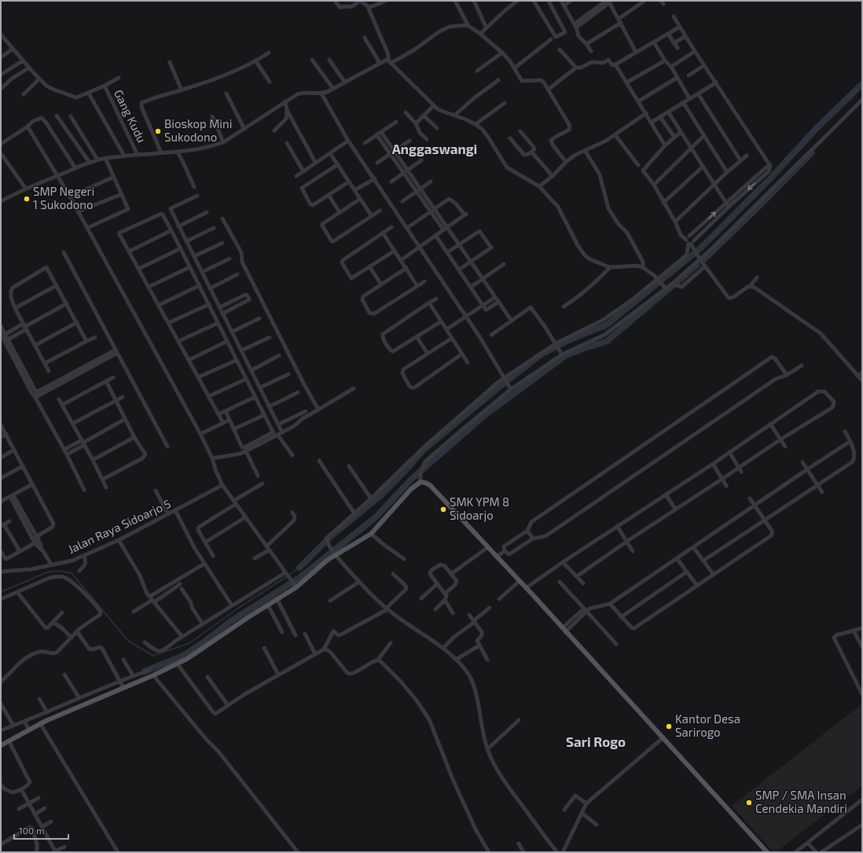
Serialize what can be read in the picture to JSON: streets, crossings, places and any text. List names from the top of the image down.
{
  "streets": {
    "street": ["Gang Kudu", "Jalan Raya Sidoarjo 5"]
  },
  "districts": ["Anggaswangi", "Sari Rogo"],
  "places": [
    "Bioskop Mini Sukodono",
    "SMP Negeri 1 Sukodono",
    "SMK YPM 8 Sidoarjo",
    "Kantor Desa Sarirogo",
    "SMP / SMA Insan Cendekia Mandiri"
  ],
  "scale_bar": "100 m"
}
